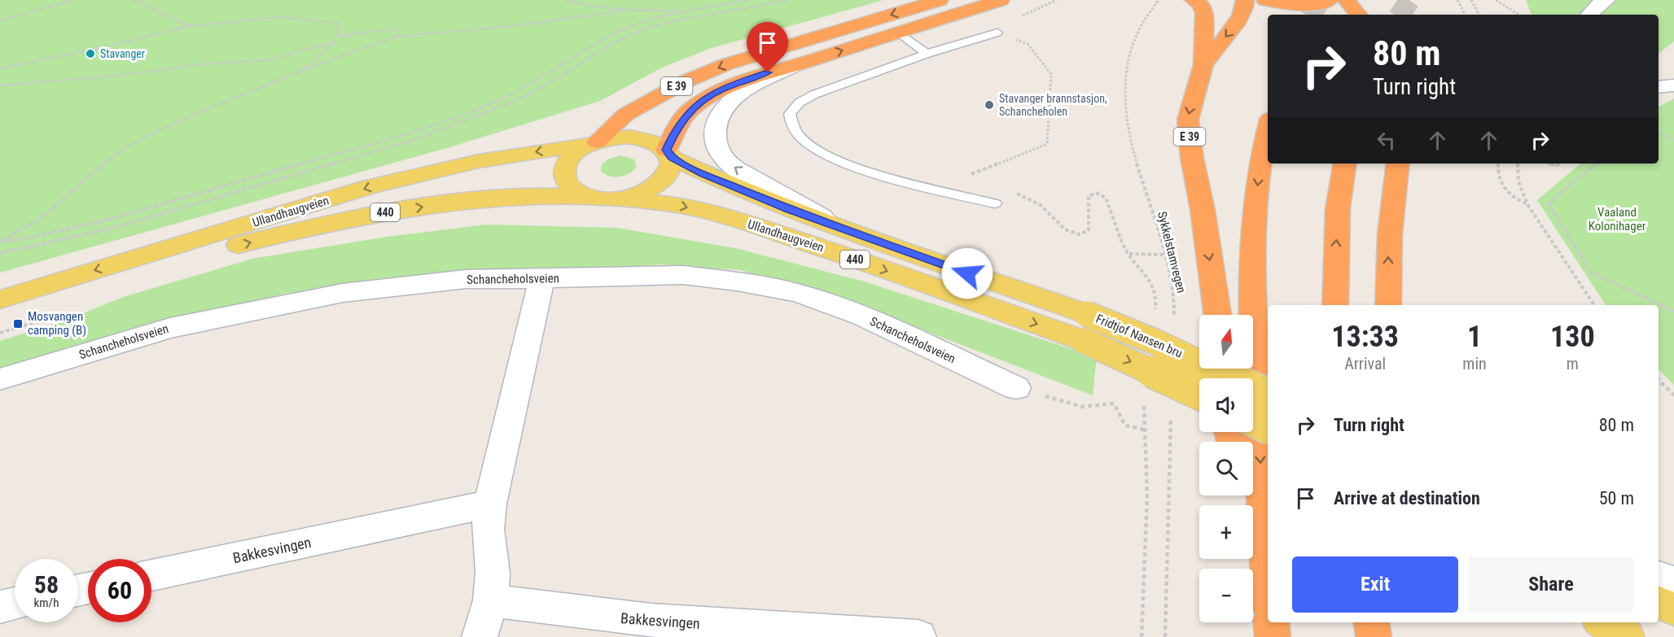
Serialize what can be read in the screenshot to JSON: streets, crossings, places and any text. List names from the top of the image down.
{
  "streets": {
    "highway": ["E 39"],
    "main road": ["Ullandhaugveien", "440", "Fridtjof Nansen bru"],
    "street": ["Schancheholsveien", "Bakkesvingen"],
    "path": ["Sykkelstamvegen"]
  },
  "crossings": [
    ["E 39", "Ullandhaugveien"],
    ["E 39", "440"],
    ["Ullandhaugveien", "440"],
    ["Ullandhaugveien", "Fridtjof Nansen bru"],
    ["440", "Fridtjof Nansen bru"]
  ],
  "parks": ["Vaaland Kolonihager"],
  "places": {
    "other": ["Stavanger", "Stavanger brannstasjon, Schancheholen"],
    "transit": ["Mosvangen camping (B)"]
  },
  "north": "top",
  "page": {
    "turn": ["80 m", "Turn right"],
    "eta": [
      "13:33",
      "Arrival",
      "1",
      "min",
      "130",
      "m"
    ],
    "map_buttons": ["+", "−"],
    "list": [
      {
        "name": "Turn right",
        "value": "80 m"
      },
      {
        "name": "Arrive at destination",
        "value": "50 m"
      }
    ],
    "buttons": ["Exit", "Share"],
    "speed": "58 km/h",
    "limit": "60"
  }
}
